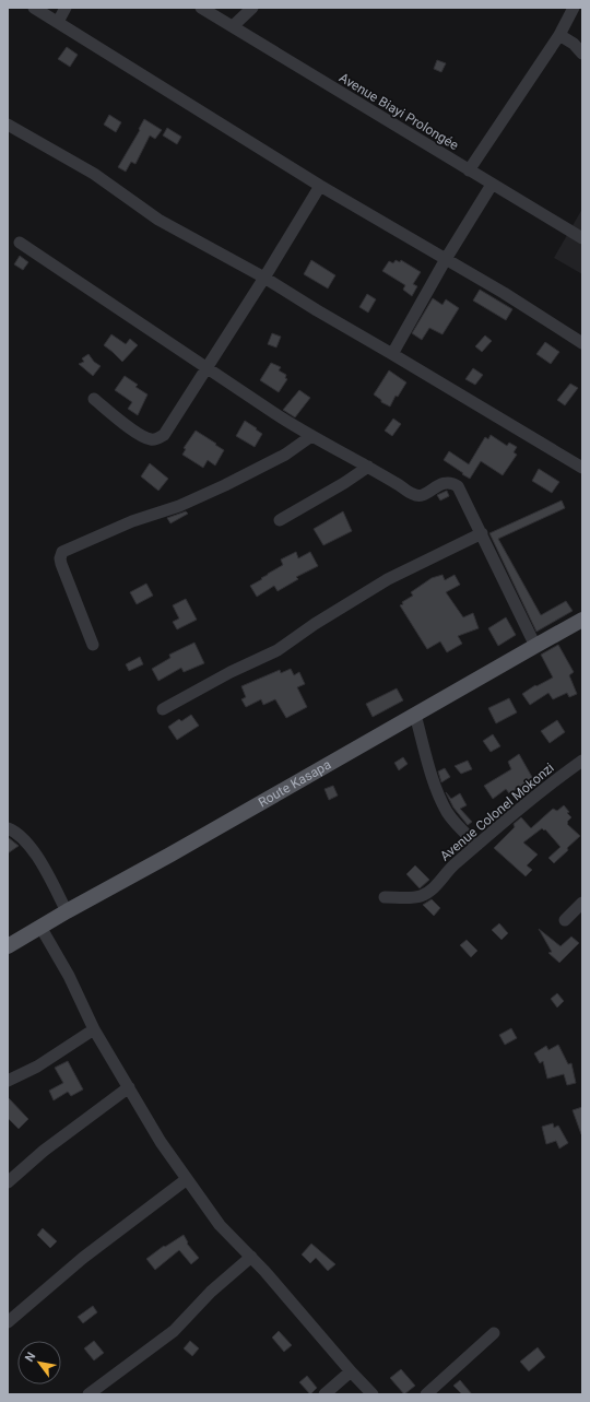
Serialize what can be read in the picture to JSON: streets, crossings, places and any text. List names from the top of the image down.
{
  "streets": {
    "main road": ["Route Kasapa"],
    "street": ["Avenue Biayi Prolongée", "Avenue Colonel Mokonzi"]
  },
  "north": "top left"
}
